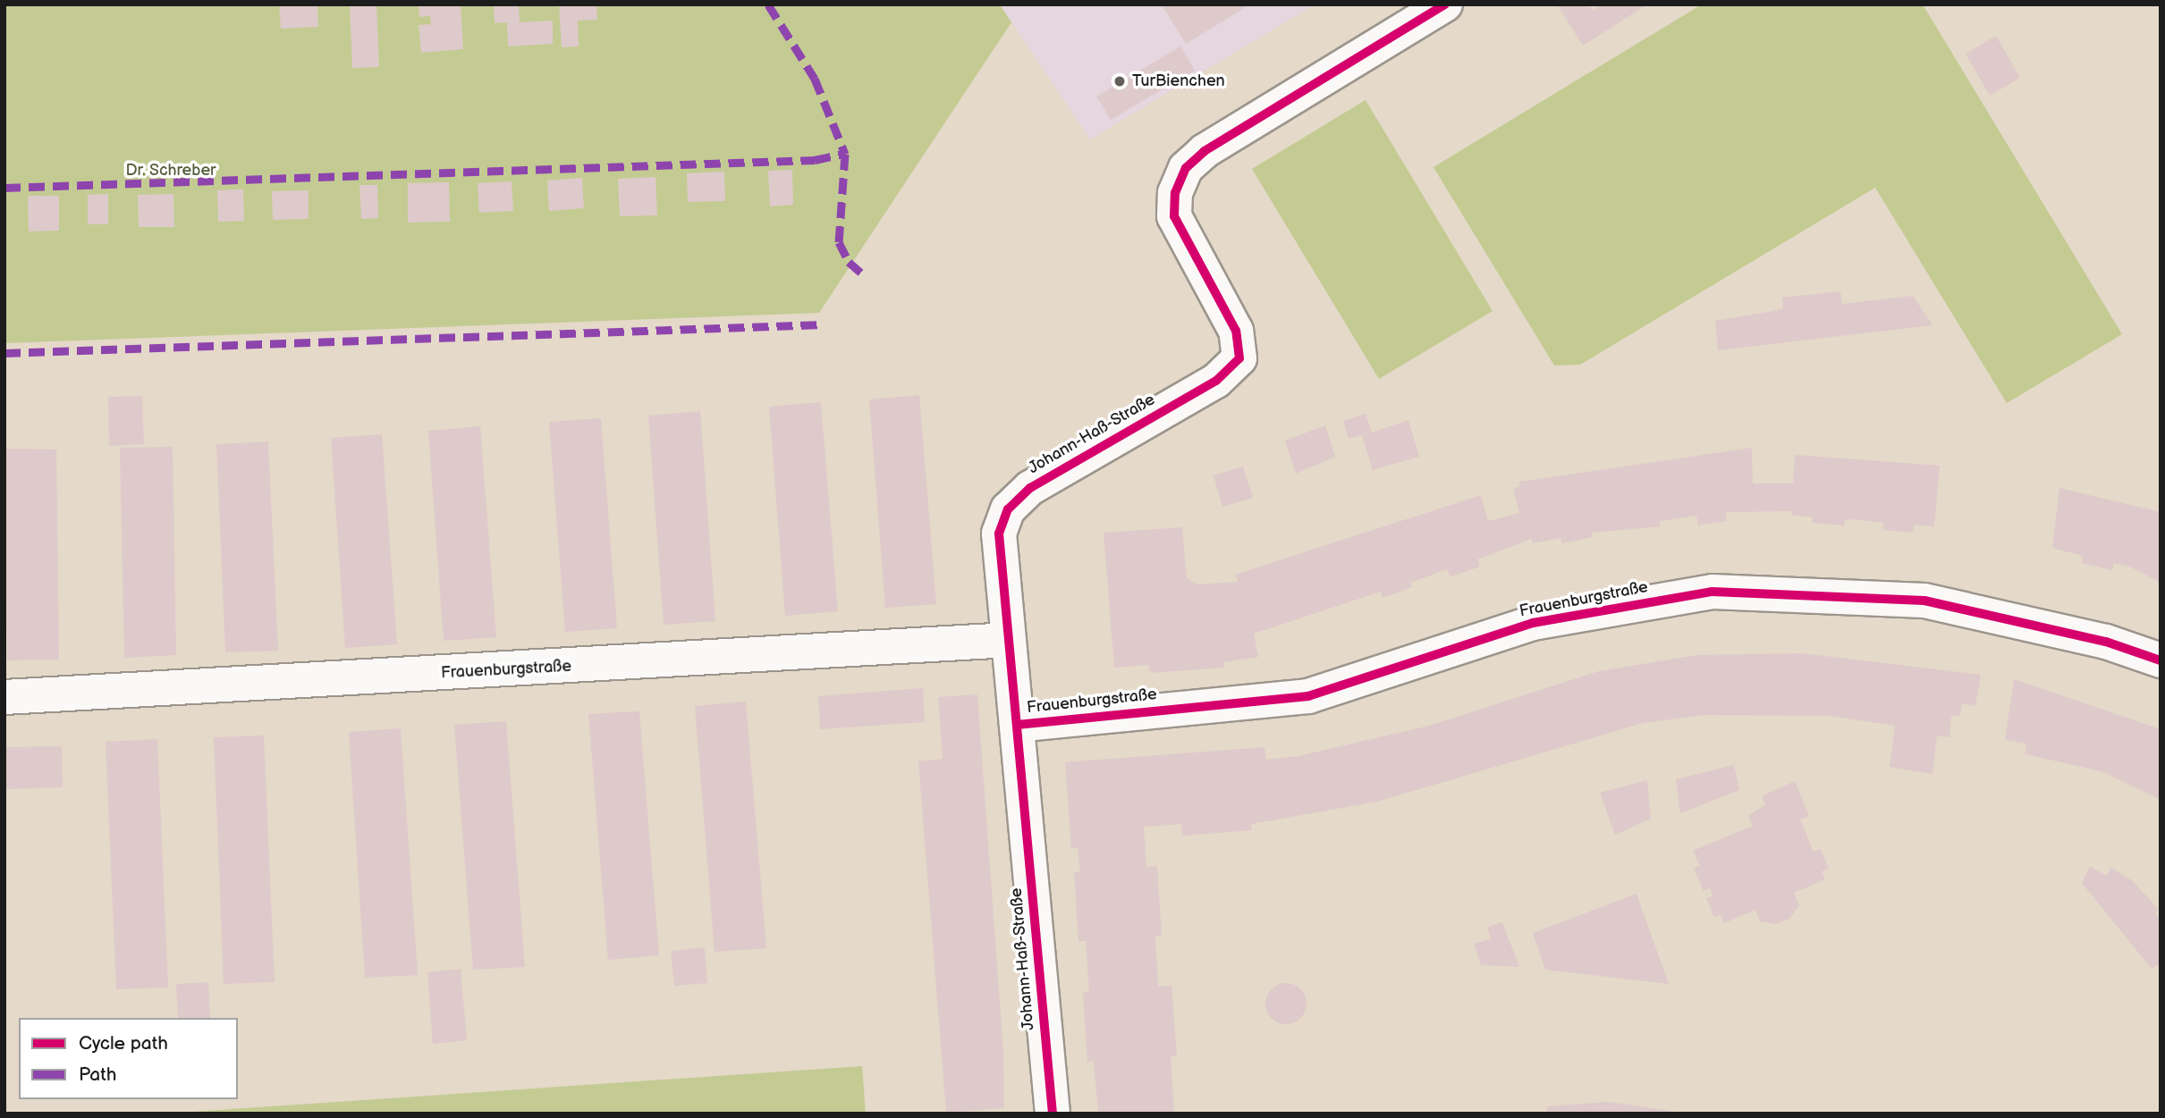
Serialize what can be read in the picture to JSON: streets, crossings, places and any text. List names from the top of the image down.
{
  "streets": {
    "street": ["Johann-Haß-Straße", "Frauenburgstraße"]
  },
  "crossings": [
    ["Johann-Haß-Straße", "Frauenburgstraße"]
  ],
  "parks": ["Dr. Schreber"],
  "places": ["TurBienchen"],
  "legend": ["Cycle path", "Path"]
}
